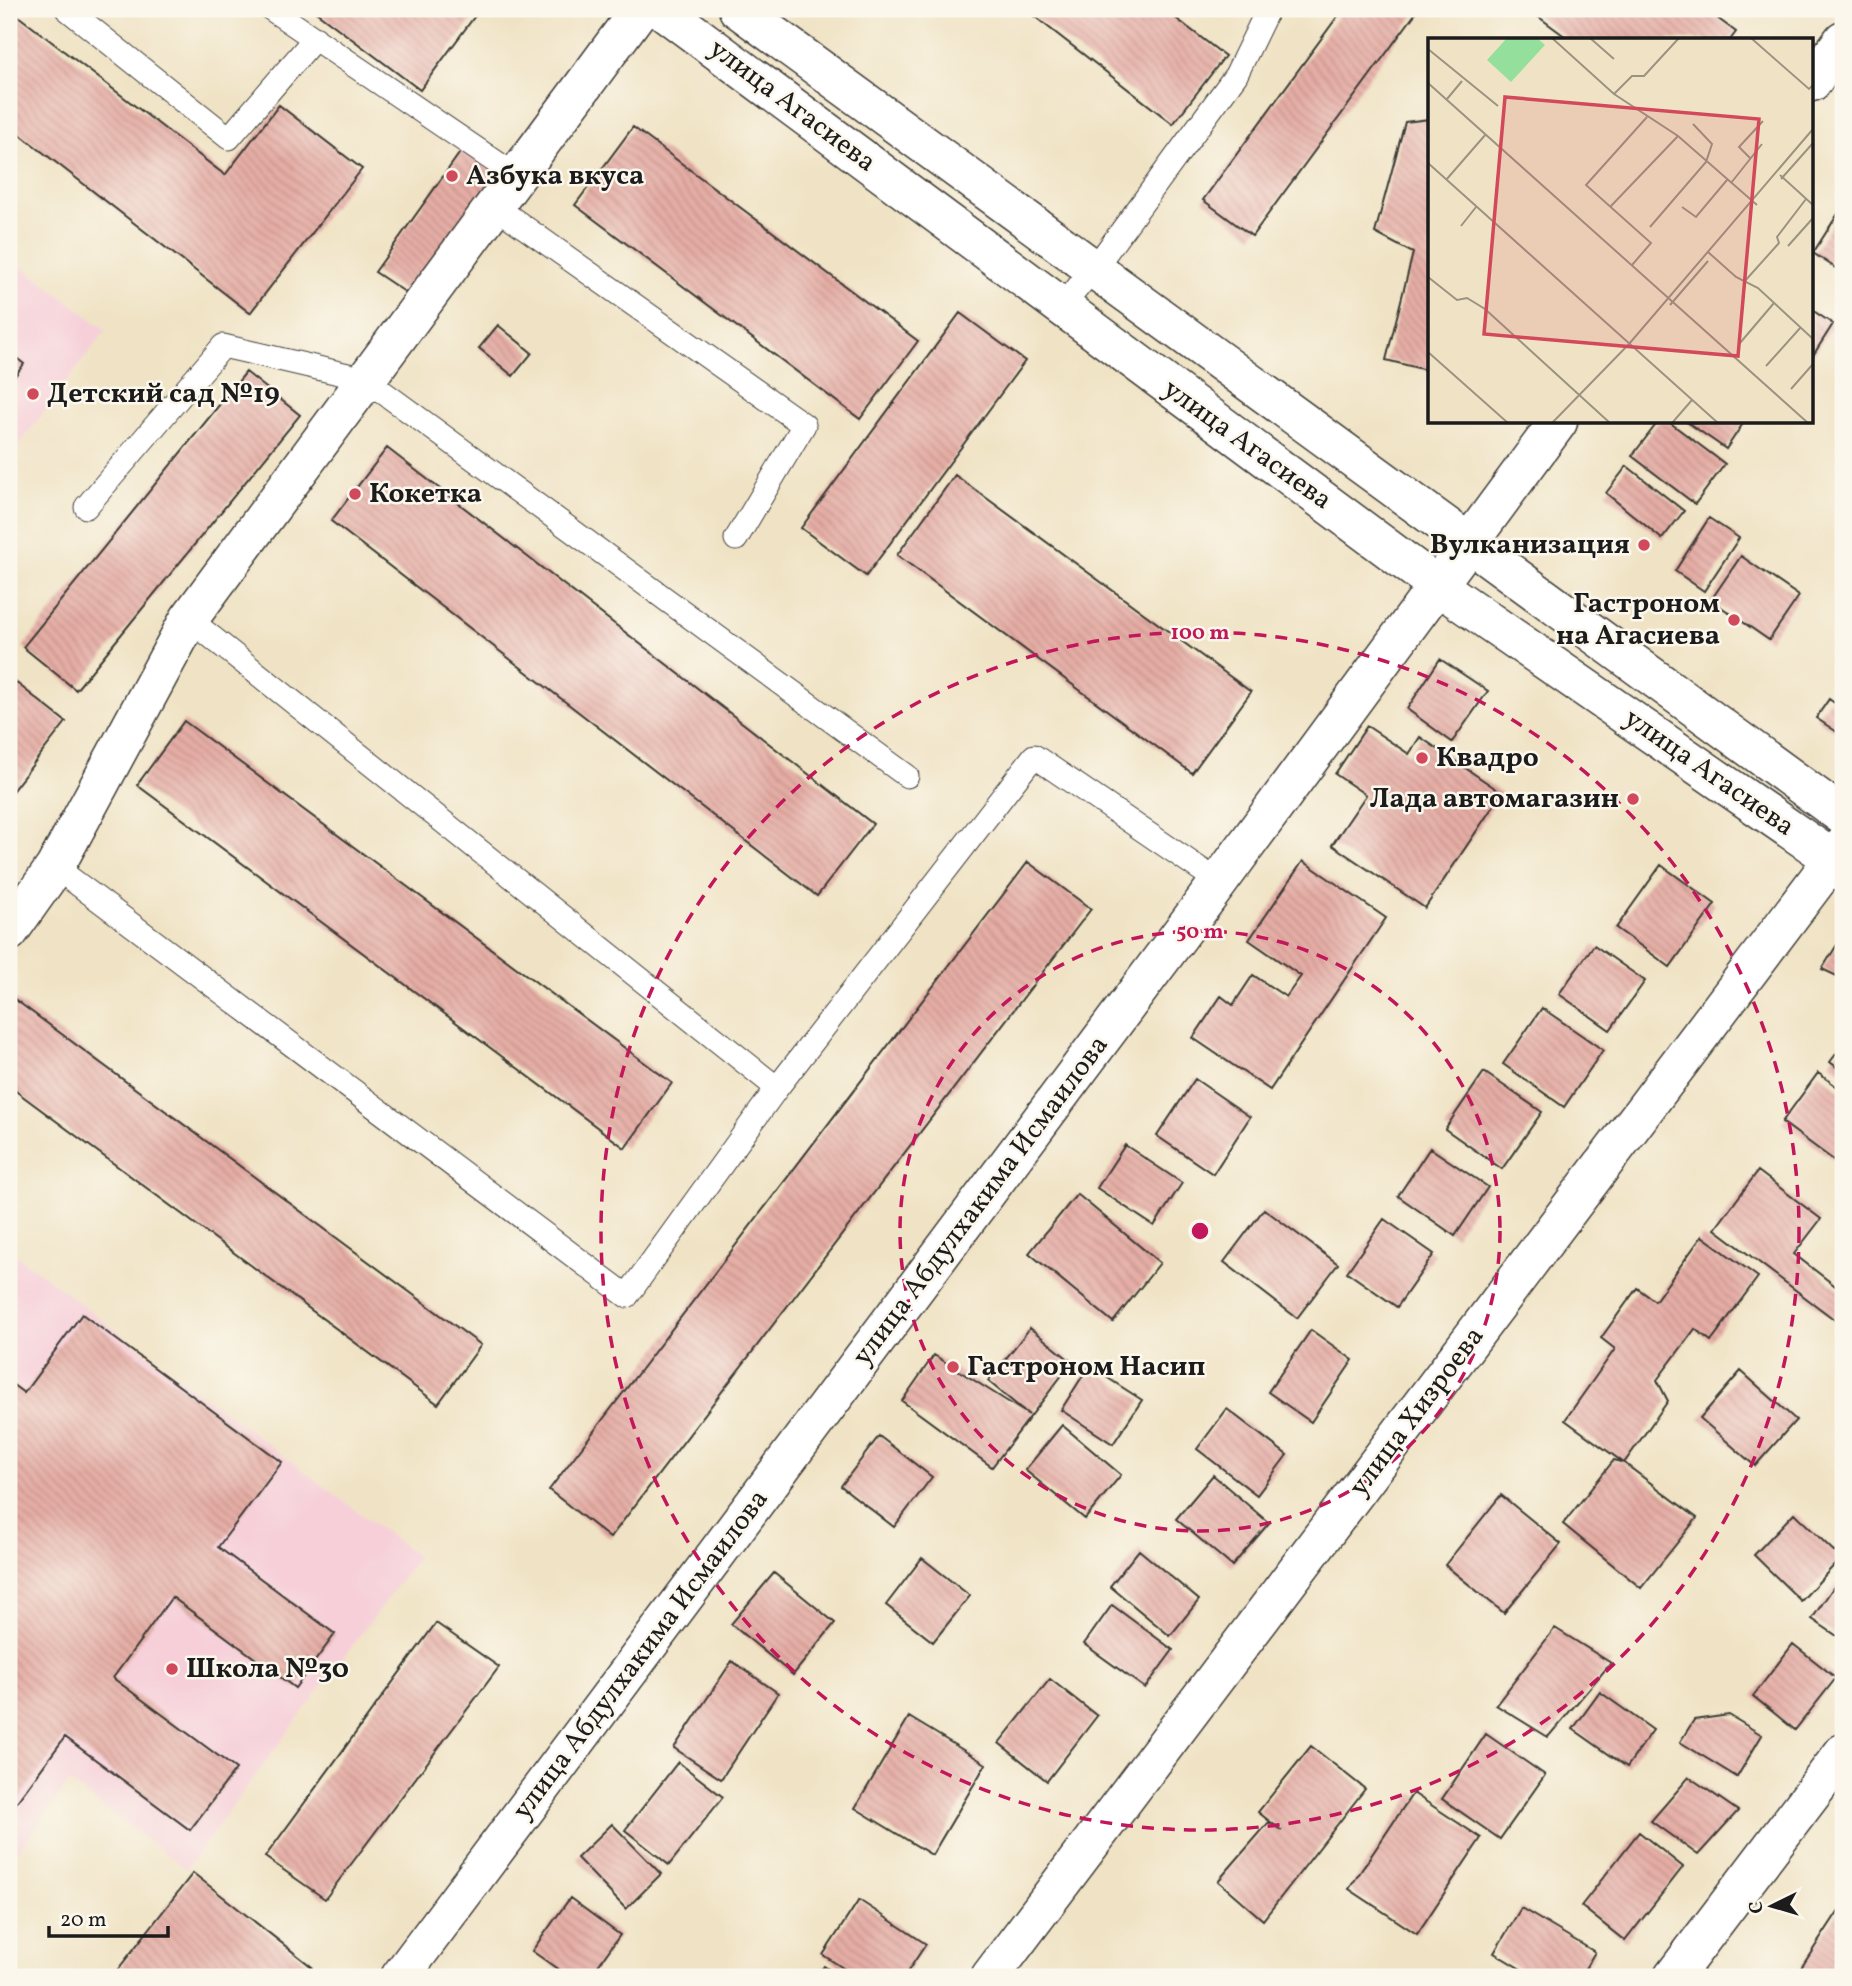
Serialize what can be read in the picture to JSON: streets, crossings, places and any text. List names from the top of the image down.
{
  "streets": {
    "main road": ["улица Агасиева", "улица Абдулхакима Исмаилова", "улица Хизроева"]
  },
  "crossings": [
    ["улица Агасиева", "улица Абдулхакима Исмаилова"],
    ["улица Агасиева", "улица Хизроева"]
  ],
  "places": [
    "Азбука вкуса",
    "Детский сад №19",
    "Кокетка",
    "Вулканизация",
    "Гастроном на Агасиева",
    "Квадро",
    "Лада автомагазин",
    "Гастроном Насип",
    "Школа №30"
  ],
  "scale_bar": "20 m",
  "north": "left",
  "rings": ["100 m", "50 m"]
}
